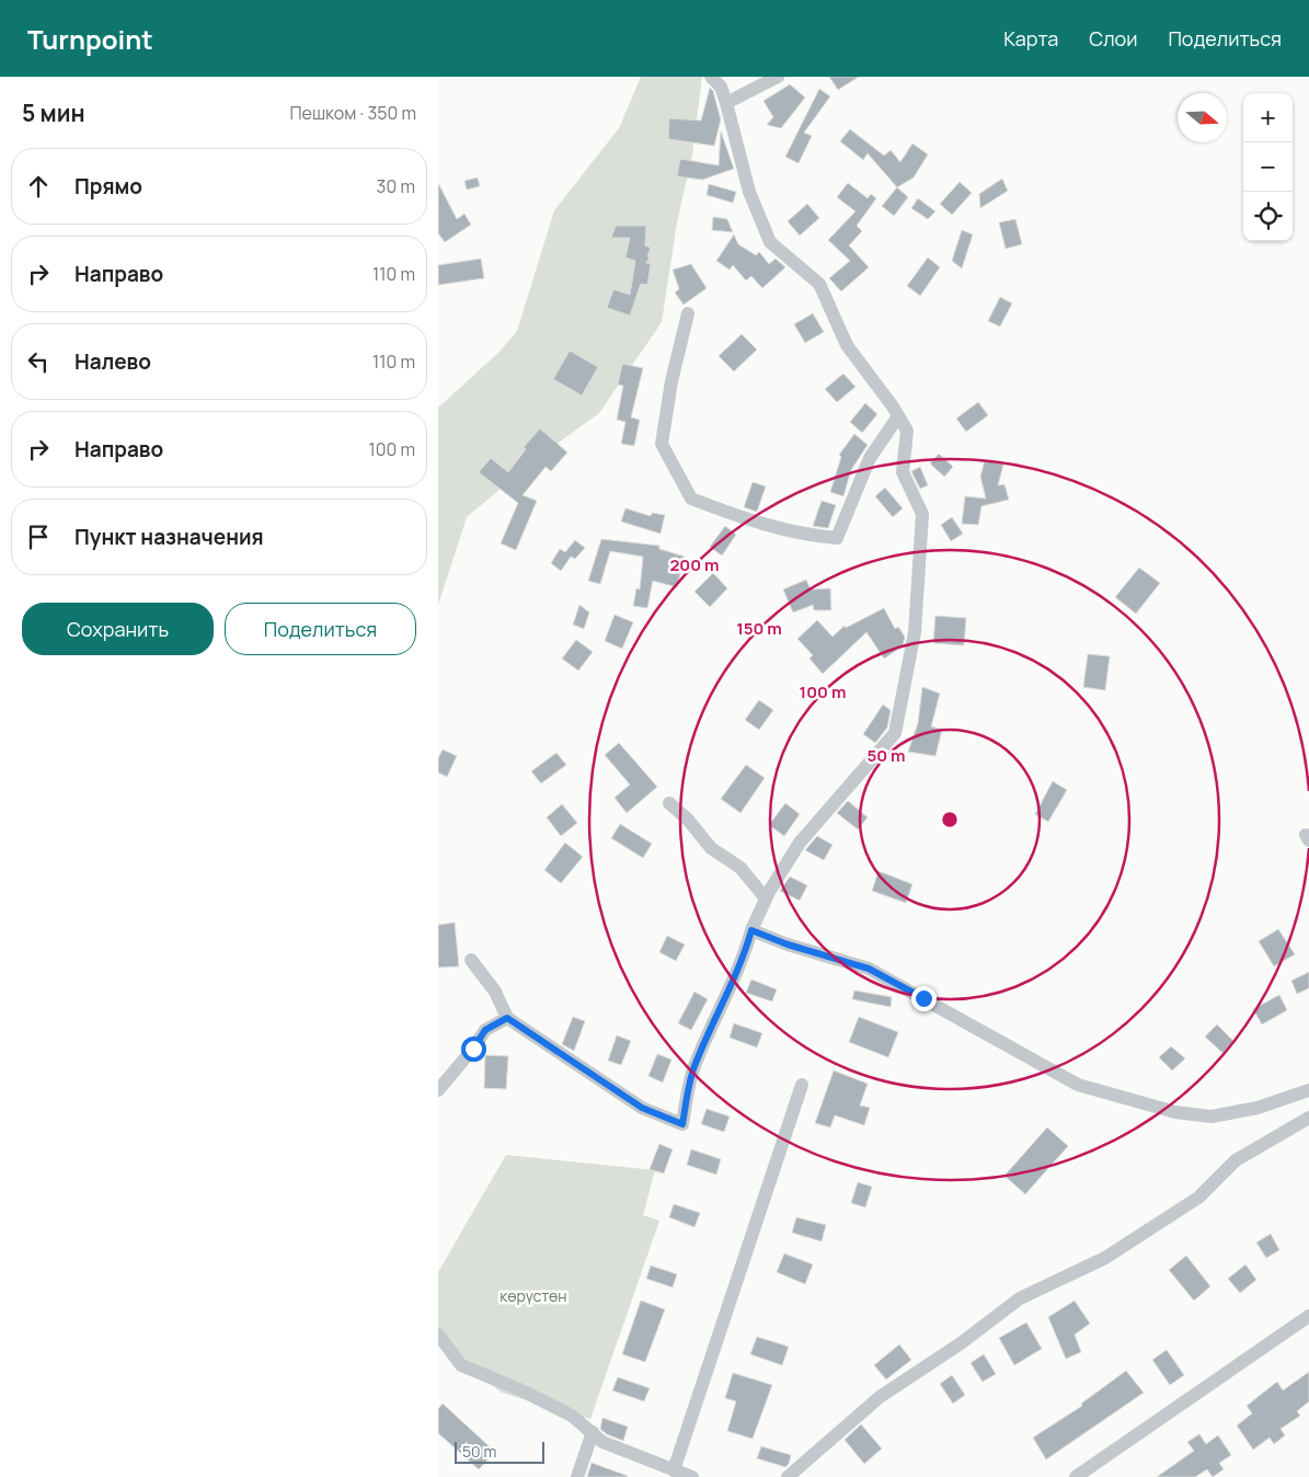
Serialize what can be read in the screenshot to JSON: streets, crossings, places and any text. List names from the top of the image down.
{
  "parks": ["көрүстөн"],
  "scale_bar": "50 m",
  "north": "right",
  "page": {
    "header": "Turnpoint",
    "nav": ["Карта", "Слои", "Поделиться"],
    "heading": ["5 мин", "Пешком · 350 m"],
    "map_buttons": ["+", "−"],
    "list": [
      ["Прямо", "30 m"],
      ["Направо", "110 m"],
      ["Налево", "110 m"],
      ["Направо", "100 m"],
      "Пункт назначения"
    ],
    "buttons": ["Сохранить", "Поделиться"],
    "scale": "50 m"
  },
  "rings": [
    "200 m",
    "150 m",
    "100 m",
    "50 m"
  ]
}
